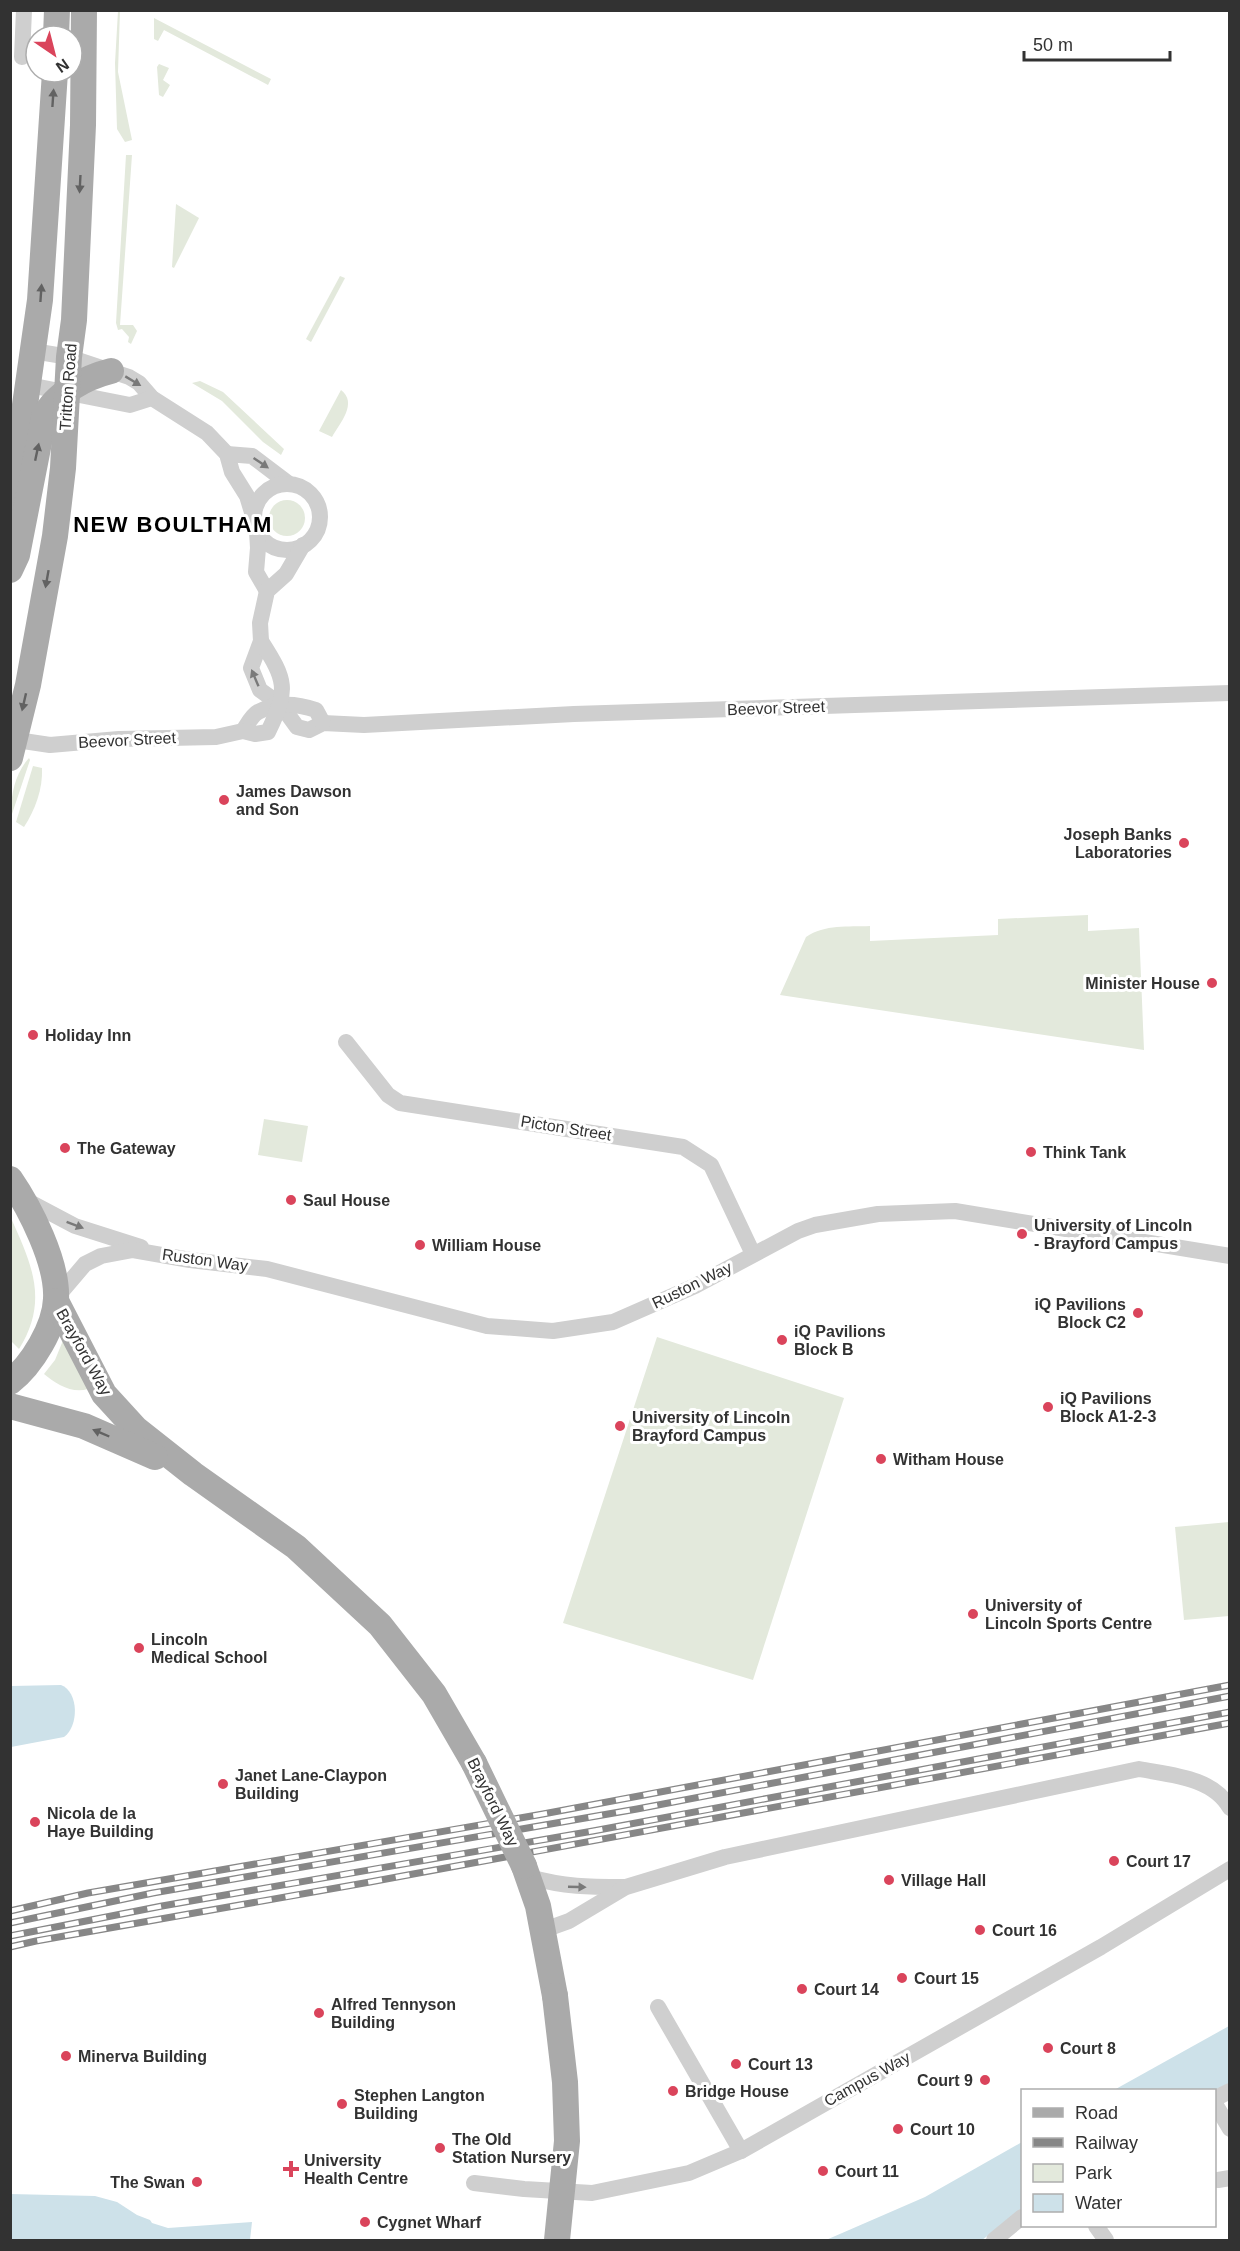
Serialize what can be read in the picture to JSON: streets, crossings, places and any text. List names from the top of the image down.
{
  "streets": {
    "main road": ["Tritton Road", "Brayford Way"],
    "street": [
      "Beevor Street",
      "Picton Street",
      "Ruston Way",
      "Campus Way"
    ]
  },
  "crossings": [
    ["Tritton Road", "Beevor Street"],
    ["Picton Street", "Ruston Way"],
    ["Ruston Way", "Brayford Way"]
  ],
  "districts": ["NEW BOULTHAM"],
  "places": {
    "other": [
      "James Dawson and Son",
      "Joseph Banks Laboratories",
      "Minister House",
      "Holiday Inn",
      "The Gateway",
      "Think Tank",
      "Saul House",
      "University of Lincoln - Brayford Campus",
      "William House",
      "iQ Pavilions Block C2",
      "iQ Pavilions Block B",
      "iQ Pavilions Block A1-2-3",
      "University of Lincoln Brayford Campus",
      "Witham House",
      "University of Lincoln Sports Centre",
      "Lincoln Medical School",
      "Janet Lane-Claypon Building",
      "Nicola de la Haye Building",
      "Court 17",
      "Village Hall",
      "Court 16",
      "Court 15",
      "Court 14",
      "Alfred Tennyson Building",
      "Court 8",
      "Minerva Building",
      "Court 13",
      "Court 9",
      "Bridge House",
      "Stephen Langton Building",
      "Court 10",
      "The Old Station Nursery",
      "Court 11",
      "The Swan",
      "Cygnet Wharf"
    ],
    "health": ["University Health Centre"]
  },
  "legend": [
    "Road",
    "Railway",
    "Park",
    "Water"
  ],
  "scale_bar": "50 m",
  "north": "bottom right"
}
